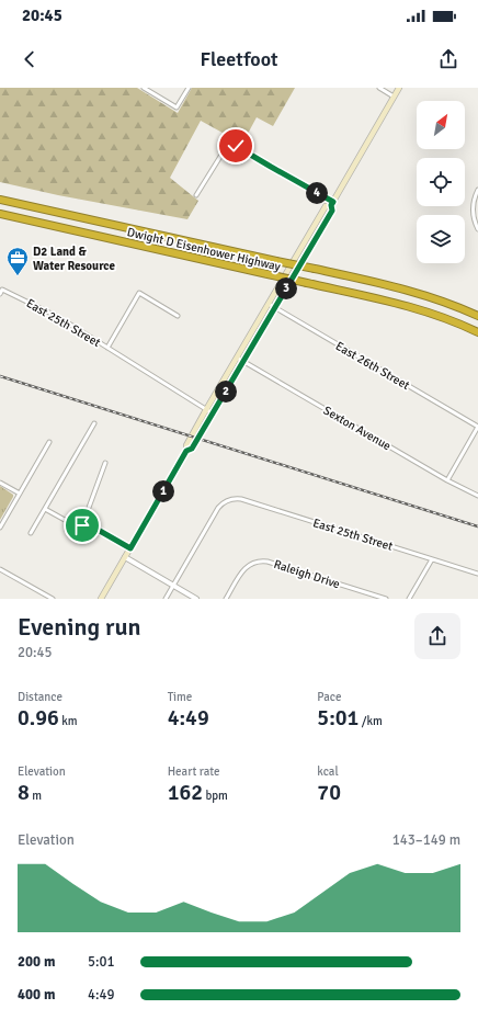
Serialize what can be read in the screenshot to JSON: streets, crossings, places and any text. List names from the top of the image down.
{
  "streets": {
    "highway": ["Dwight D Eisenhower Highway"],
    "street": [
      "East 25th Street",
      "East 26th Street",
      "Sexton Avenue",
      "Raleigh Drive"
    ]
  },
  "places": {
    "office": ["D2 Land & Water Resource"]
  },
  "north": "top right",
  "page": {
    "status": "20:45",
    "header": "Fleetfoot",
    "pins": [
      "4",
      "3",
      "2",
      "1"
    ],
    "heading": ["Evening run", "20:45"],
    "stats": [
      ["Distance", "0.96 km"],
      ["Time", "4:49"],
      ["Pace", "5:01 /km"],
      ["Elevation", "8 m"],
      ["Heart rate", "162 bpm"],
      ["kcal", "70"]
    ],
    "chart": ["Elevation", "143–149 m"],
    "list": [
      {
        "name": "200 m",
        "note": "5:01"
      },
      {
        "name": "400 m",
        "note": "4:49"
      }
    ]
  }
}
